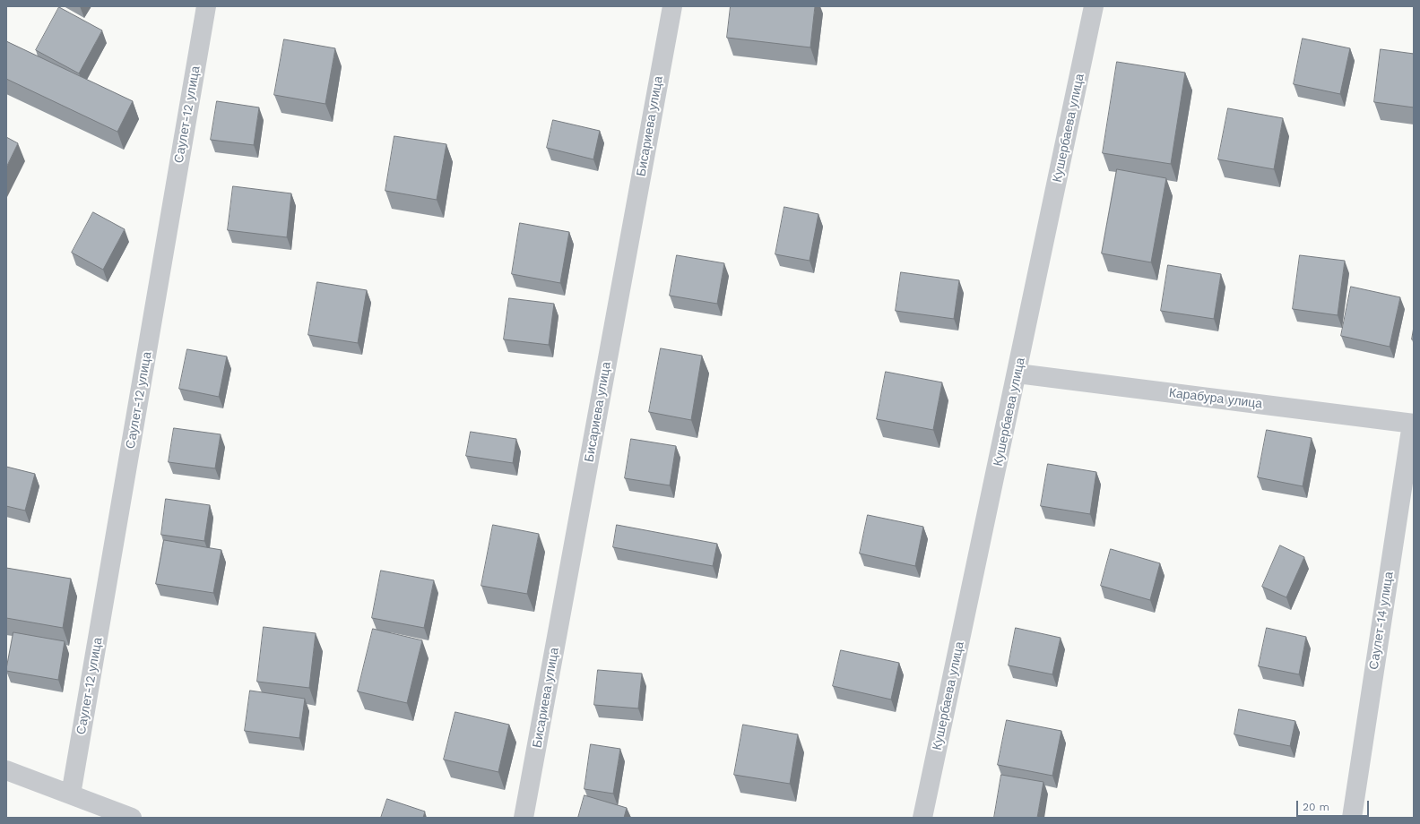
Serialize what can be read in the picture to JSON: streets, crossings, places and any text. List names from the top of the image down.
{
  "streets": {
    "street": [
      "Саулет-12 улица",
      "Бисариева улица",
      "Кушербаева улица",
      "Карабура улица",
      "Саулет-14 улица"
    ]
  },
  "crossings": [
    ["Кушербаева улица", "Карабура улица"],
    ["Карабура улица", "Саулет-14 улица"]
  ],
  "scale_bar": "20 m"
}
